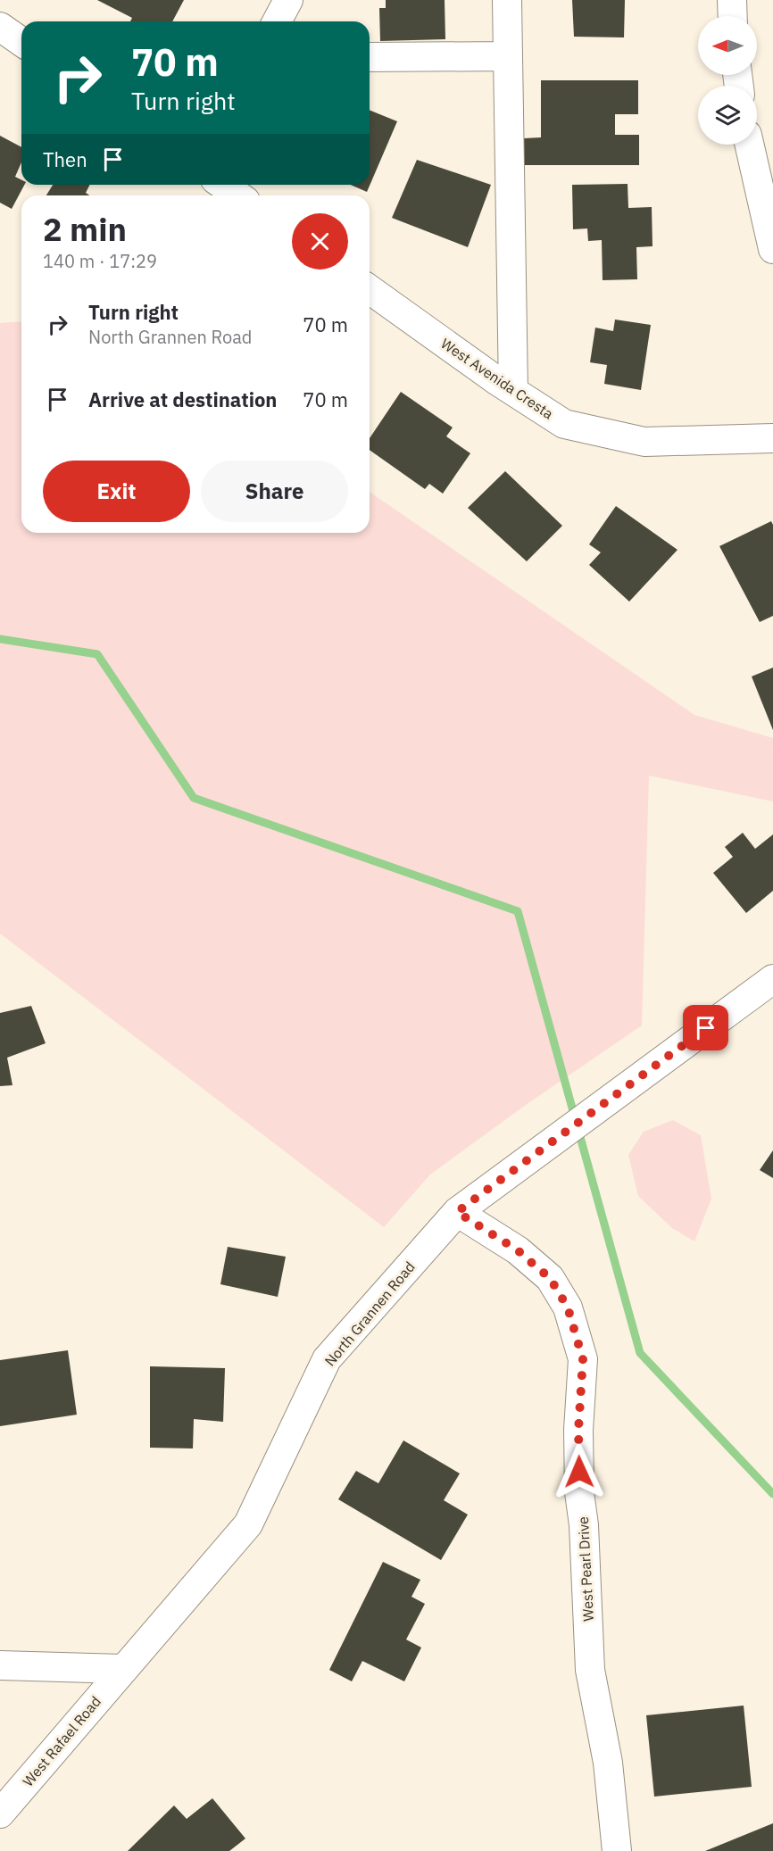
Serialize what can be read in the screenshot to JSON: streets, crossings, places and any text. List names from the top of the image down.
{
  "streets": {
    "street": [
      "West Avenida Cresta",
      "North Grannen Road",
      "West Pearl Drive",
      "West Rafael Road"
    ]
  },
  "crossings": [
    ["North Grannen Road", "West Pearl Drive"],
    ["North Grannen Road", "West Rafael Road"]
  ],
  "north": "left",
  "page": {
    "turn": ["70 m", "Turn right"],
    "then": "Then",
    "heading": ["2 min", "140 m · 17:29"],
    "list": [
      {
        "name": "Turn right",
        "note": "North Grannen Road",
        "value": "70 m"
      },
      {
        "name": "Arrive at destination",
        "value": "70 m"
      }
    ],
    "buttons": ["Exit", "Share"]
  }
}
